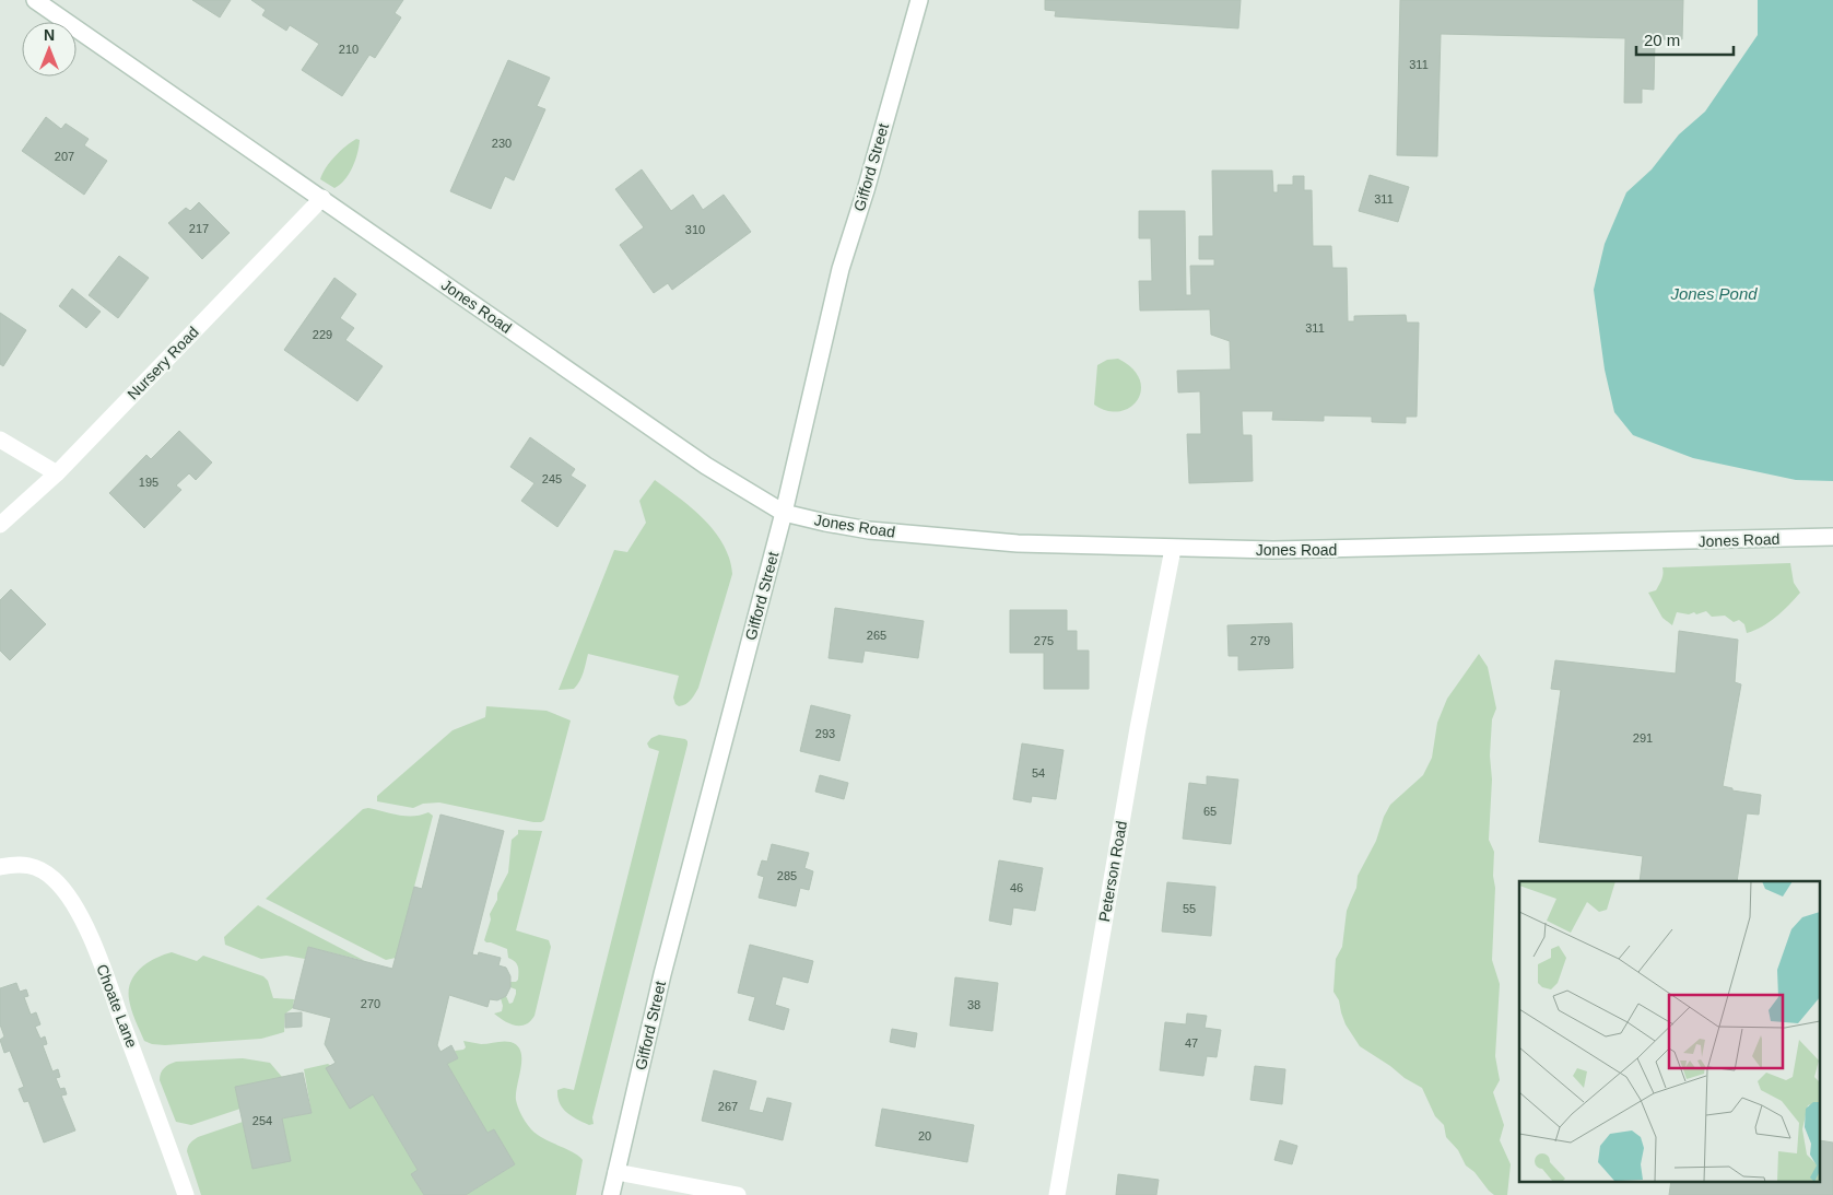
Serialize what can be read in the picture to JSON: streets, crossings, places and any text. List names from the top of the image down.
{
  "streets": {
    "main road": [
      "Gifford Street",
      "Jones Road",
      "Nursery Road",
      "Peterson Road",
      "Choate Lane"
    ]
  },
  "crossings": [
    ["Gifford Street", "Jones Road"],
    ["Jones Road", "Nursery Road"],
    ["Jones Road", "Peterson Road"]
  ],
  "water": ["Jones Pond"],
  "house_numbers": [
    "210",
    "311",
    "230",
    "207",
    "311",
    "217",
    "310",
    "311",
    "229",
    "245",
    "195",
    "265",
    "275",
    "279",
    "293",
    "291",
    "54",
    "65",
    "285",
    "46",
    "55",
    "270",
    "38",
    "47",
    "267",
    "254",
    "20"
  ],
  "scale_bar": "20 m",
  "north": "top"
}
